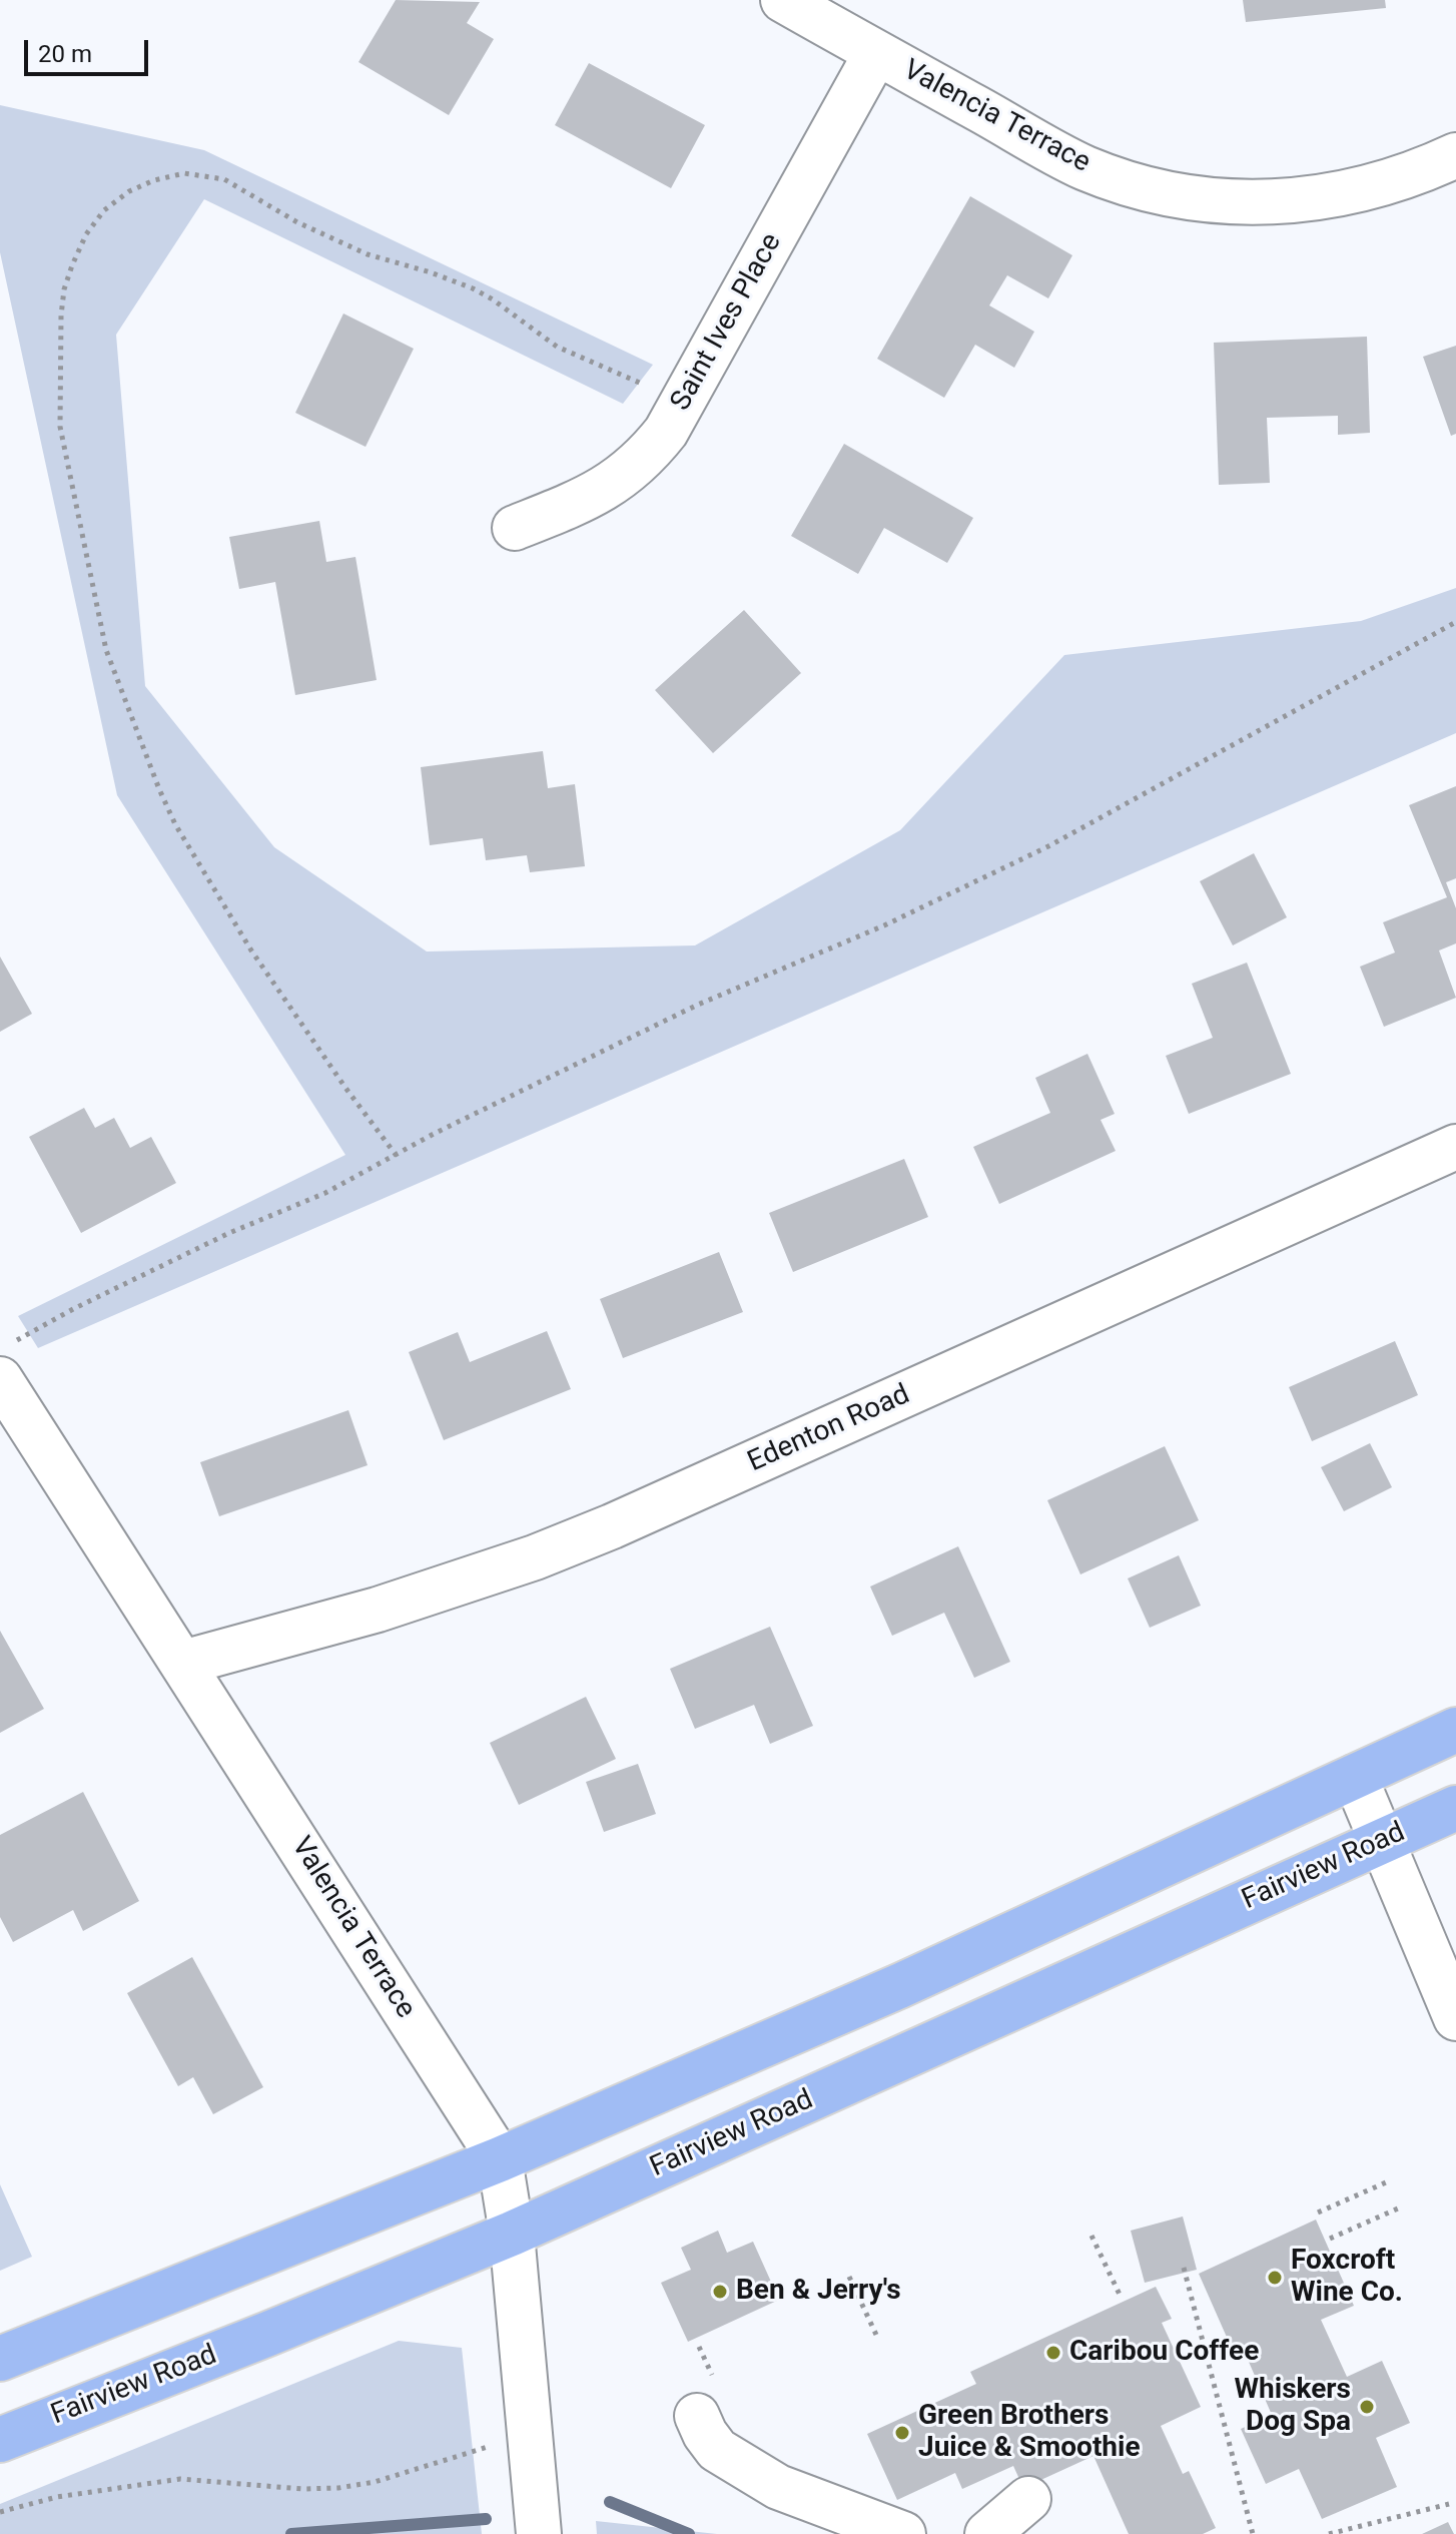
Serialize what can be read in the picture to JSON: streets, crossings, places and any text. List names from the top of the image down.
{
  "streets": {
    "main road": ["Fairview Road"],
    "street": ["Valencia Terrace", "Saint Ives Place", "Edenton Road"]
  },
  "crossings": [
    ["Valencia Terrace", "Saint Ives Place"],
    ["Valencia Terrace", "Edenton Road"],
    ["Valencia Terrace", "Fairview Road"]
  ],
  "places": [
    "Foxcroft Wine Co.",
    "Ben & Jerry's",
    "Caribou Coffee",
    "Whiskers Dog Spa",
    "Green Brothers Juice & Smoothie"
  ],
  "scale_bar": "20 m"
}
